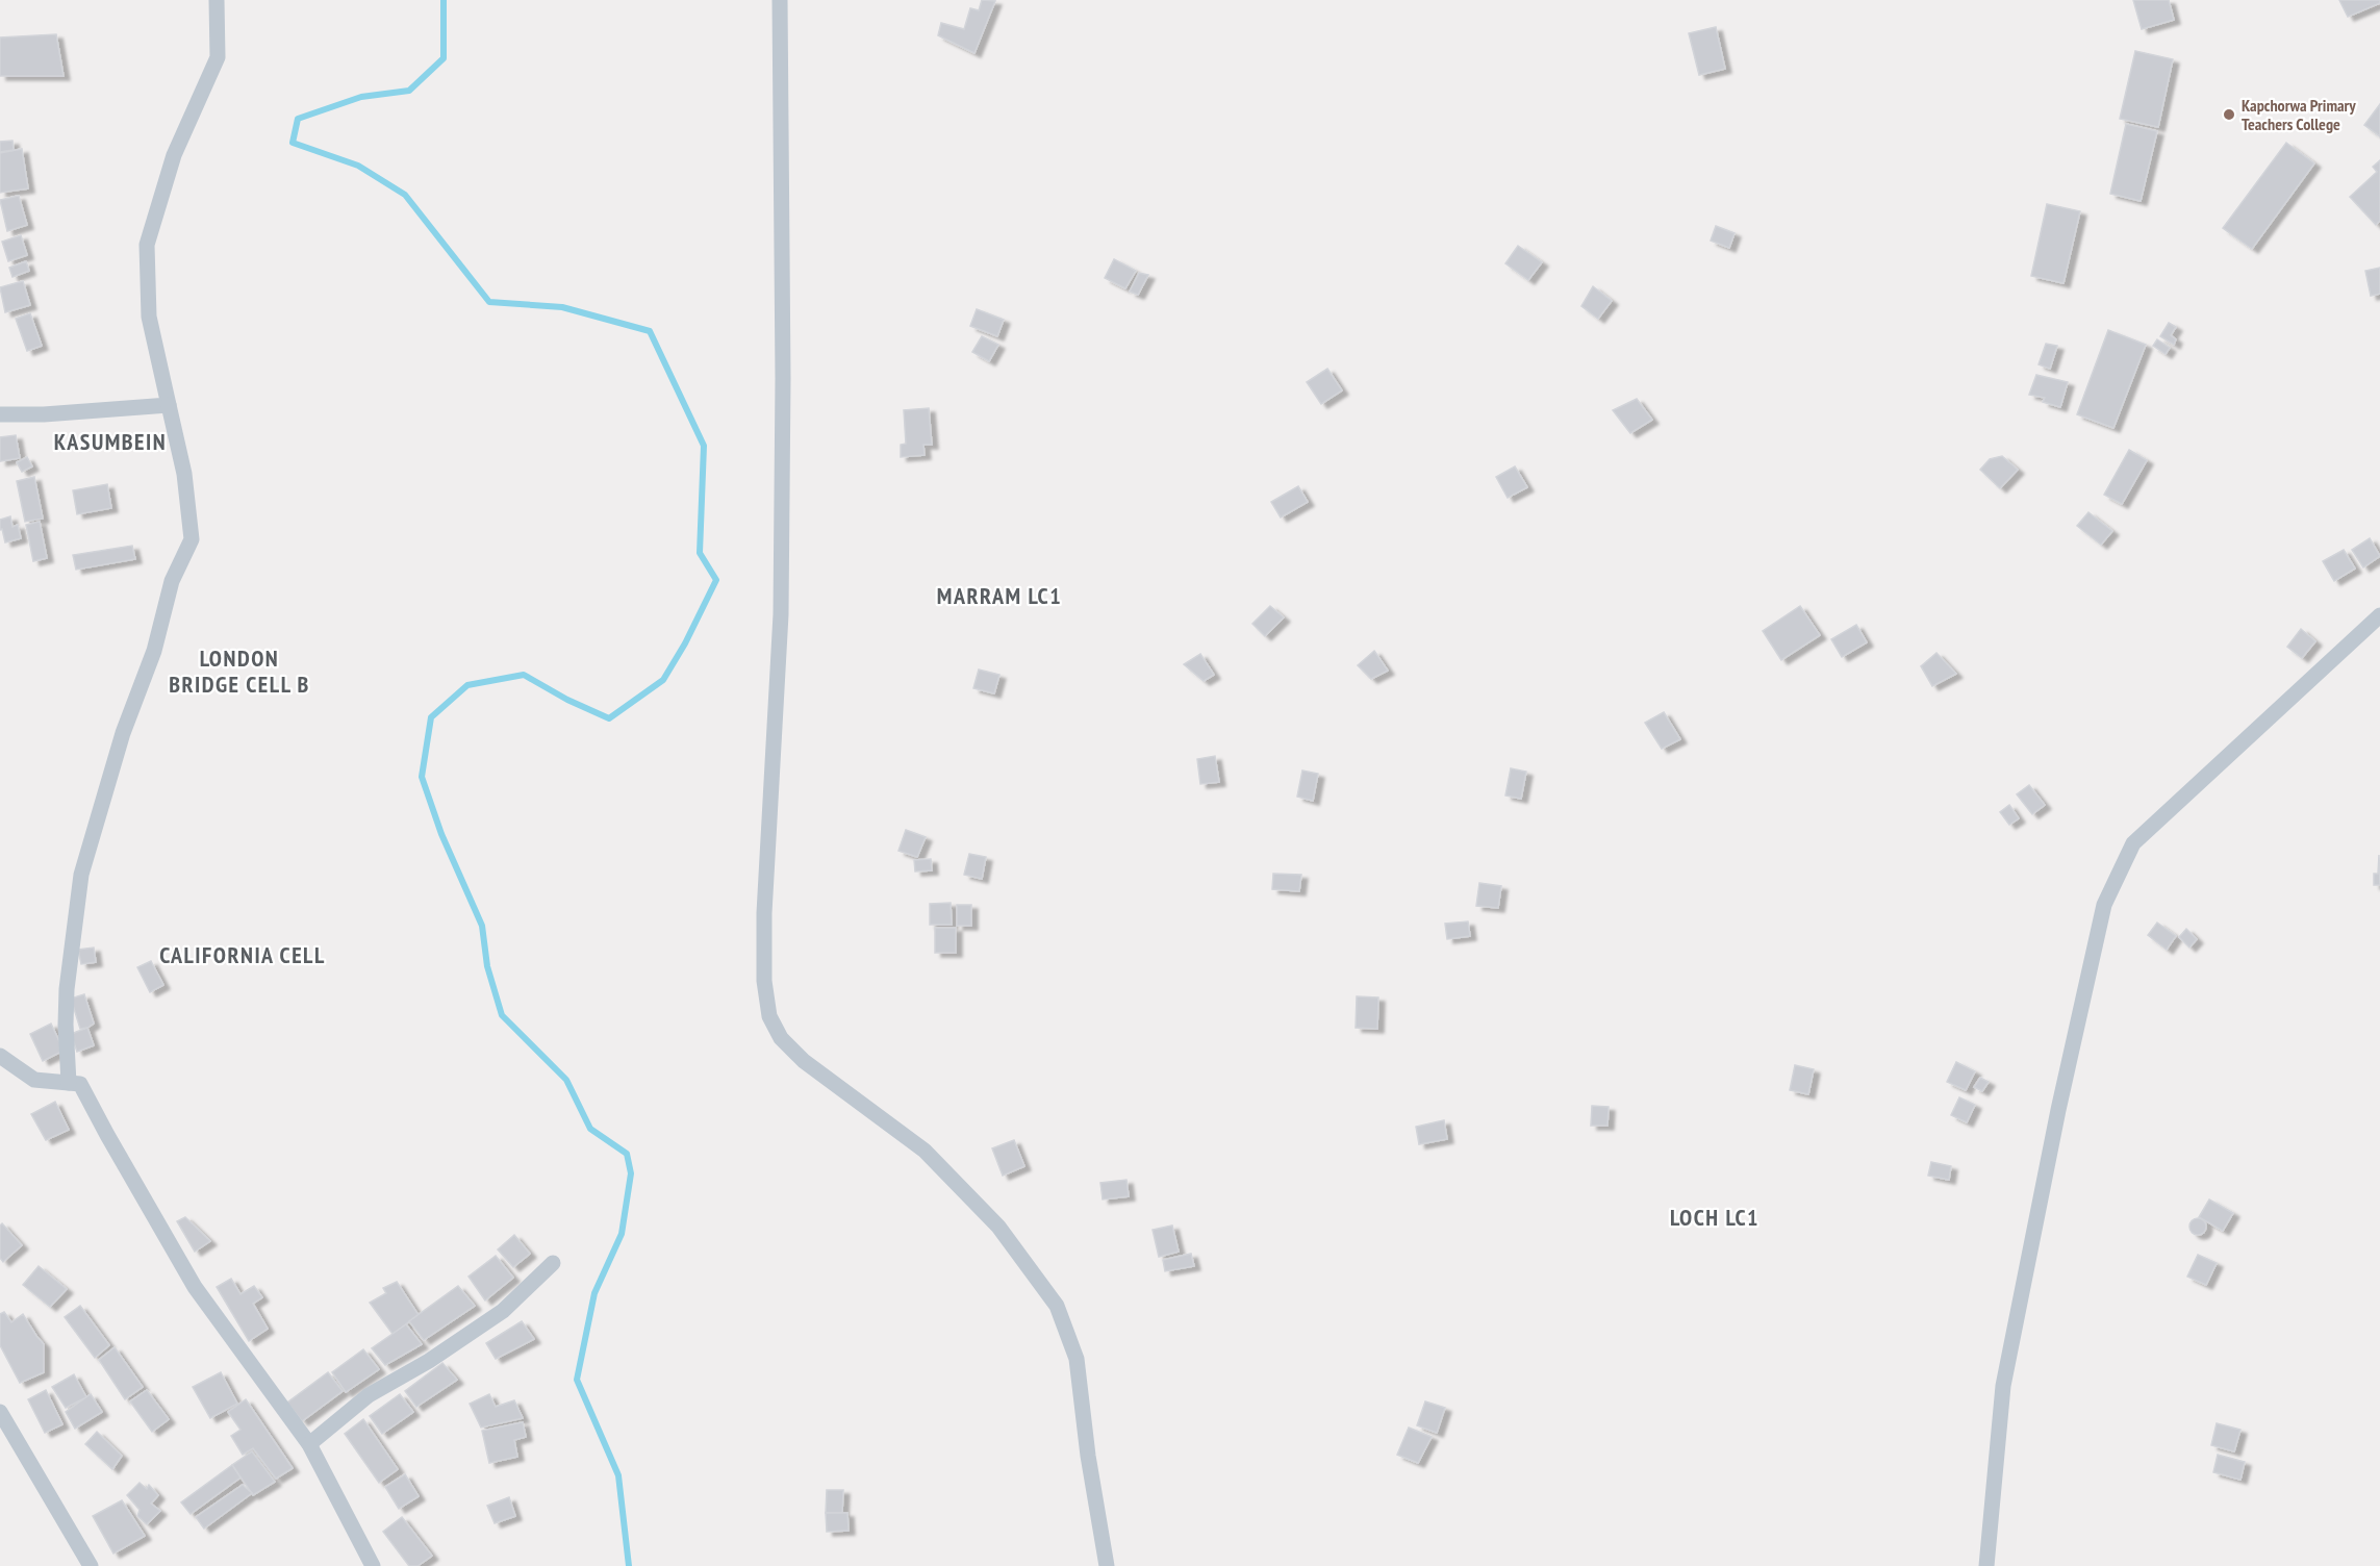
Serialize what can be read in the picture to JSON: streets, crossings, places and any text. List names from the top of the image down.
{
  "districts": [
    "KASUMBEIN",
    "MARRAM LC1",
    "LONDON BRIDGE CELL B",
    "CALIFORNIA CELL",
    "LOCH LC1"
  ],
  "places": ["Kapchorwa Primary Teachers College"]
}
